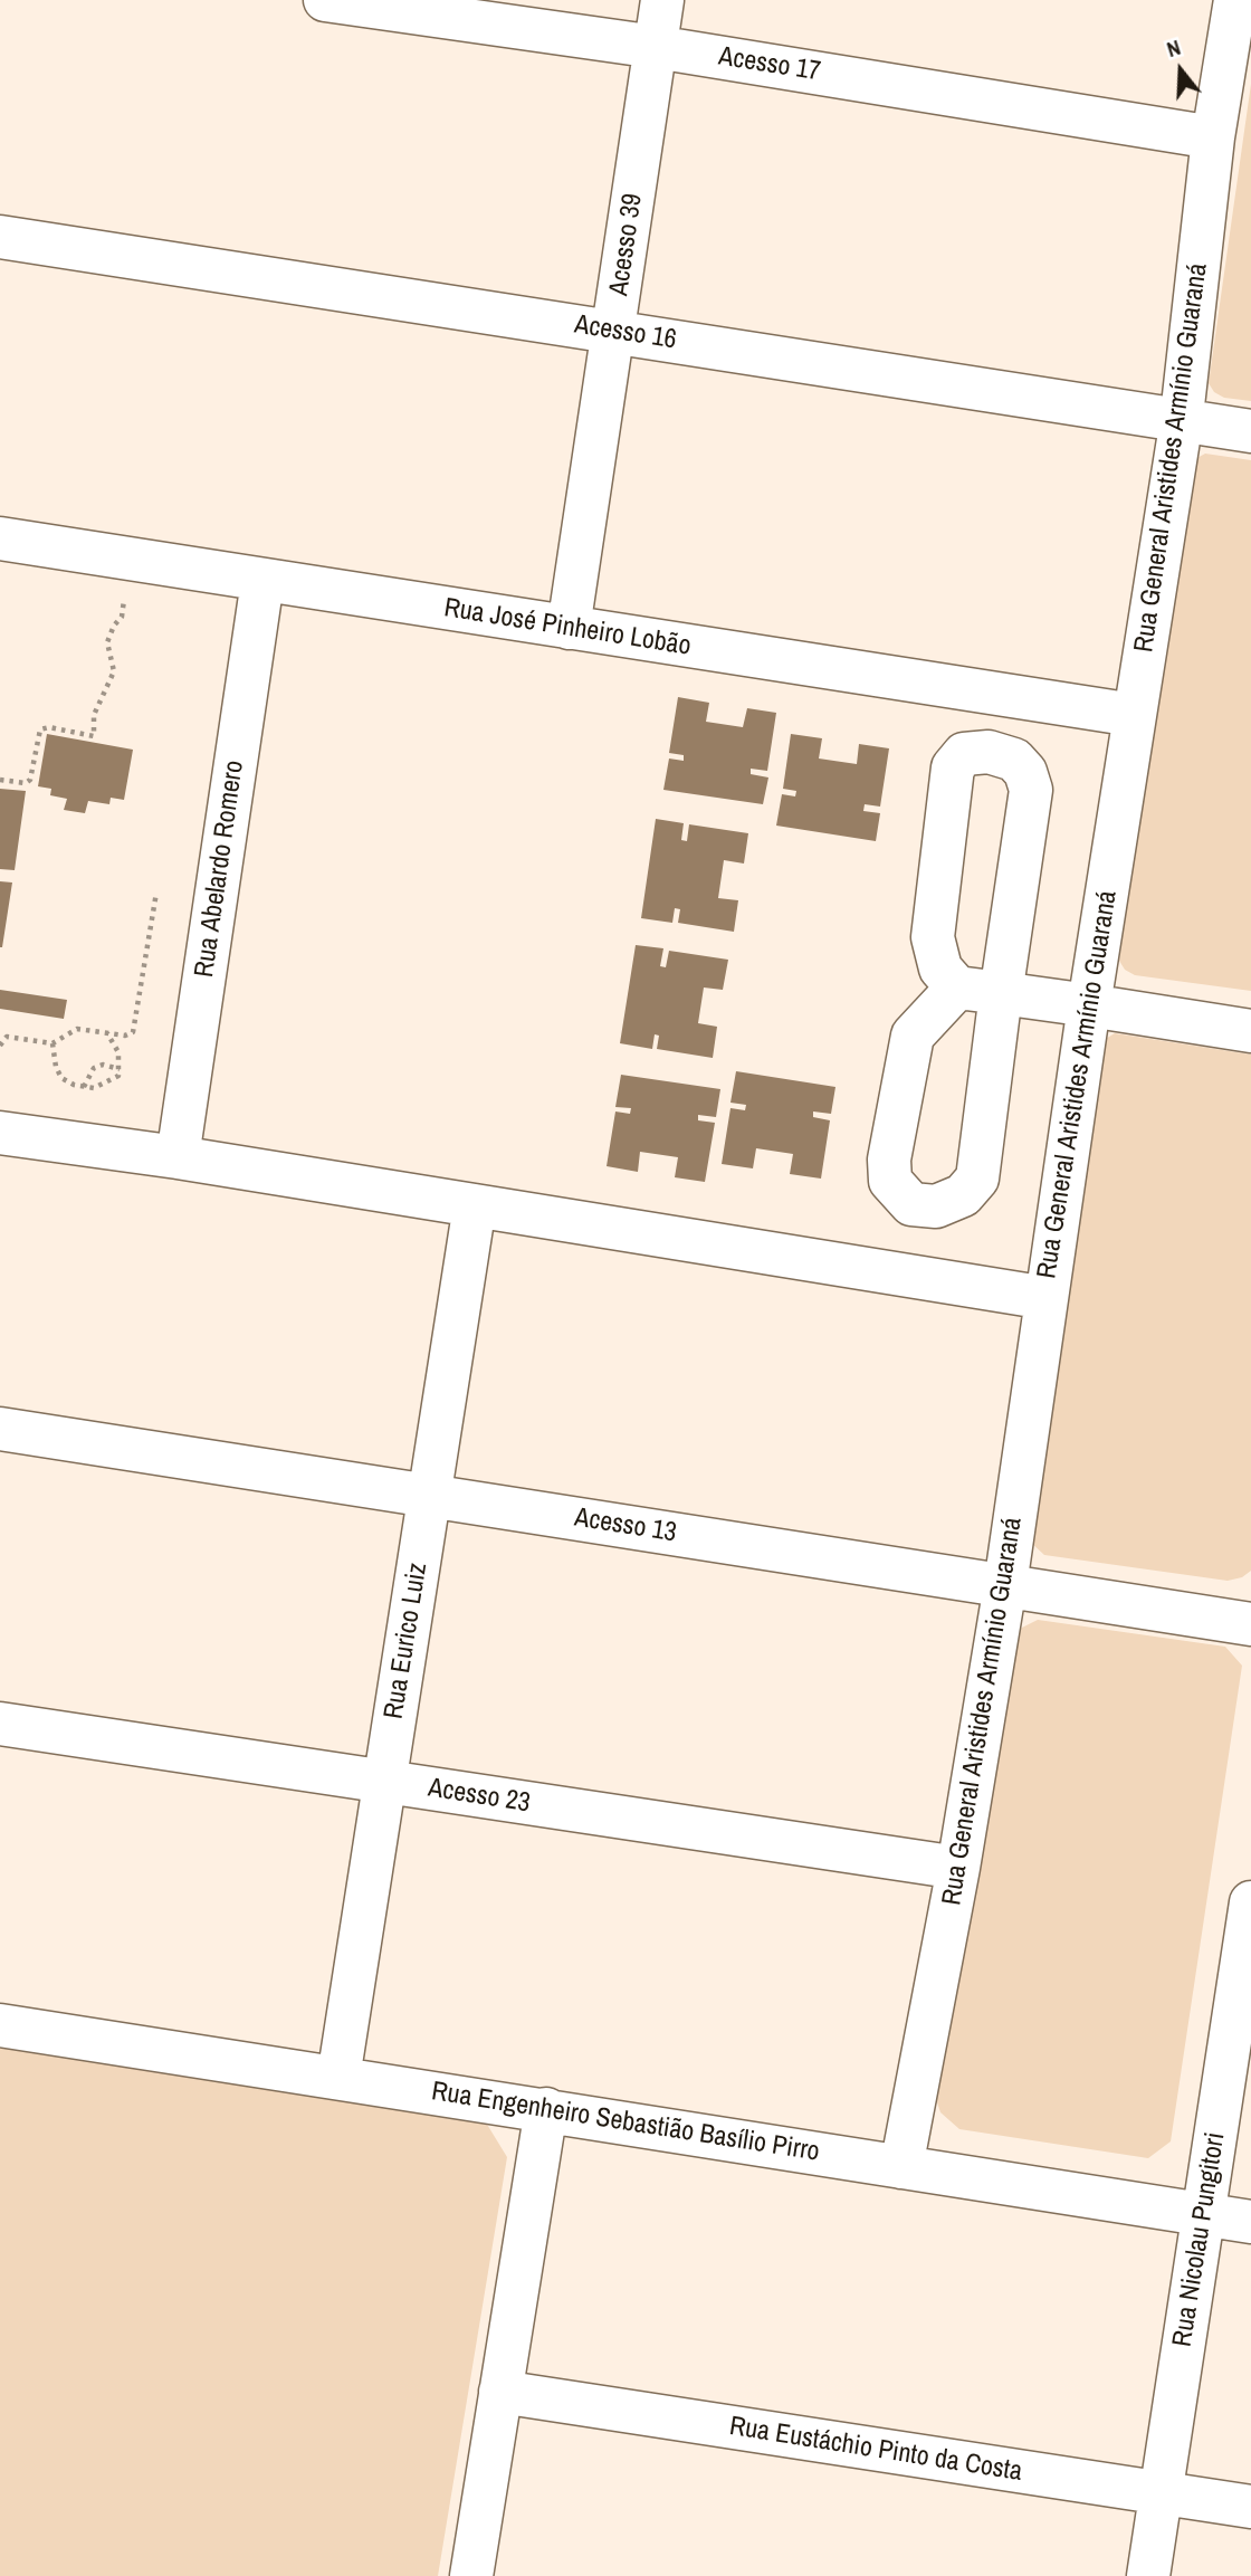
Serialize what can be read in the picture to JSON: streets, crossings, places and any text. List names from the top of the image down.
{
  "streets": {
    "street": [
      "Acesso 17",
      "Acesso 39",
      "Acesso 16",
      "Rua General Aristides Armínio Guaraná",
      "Rua José Pinheiro Lobão",
      "Rua Abelardo Romero",
      "Acesso 13",
      "Rua Eurico Luiz",
      "Acesso 23",
      "Rua Engenheiro Sebastião Basílio Pirro",
      "Rua Nicolau Pungitori",
      "Rua Eustáchio Pinto da Costa"
    ]
  },
  "crossings": [
    ["Acesso 17", "Acesso 39"],
    ["Acesso 17", "Rua General Aristides Armínio Guaraná"],
    ["Acesso 39", "Acesso 16"],
    ["Acesso 39", "Rua José Pinheiro Lobão"],
    ["Acesso 16", "Rua General Aristides Armínio Guaraná"],
    ["Rua General Aristides Armínio Guaraná", "Rua José Pinheiro Lobão"],
    ["Rua General Aristides Armínio Guaraná", "Acesso 13"],
    ["Rua General Aristides Armínio Guaraná", "Acesso 23"],
    ["Rua General Aristides Armínio Guaraná", "Rua Engenheiro Sebastião Basílio Pirro"],
    ["Rua José Pinheiro Lobão", "Rua Abelardo Romero"],
    ["Acesso 13", "Rua Eurico Luiz"],
    ["Rua Eurico Luiz", "Acesso 23"],
    ["Rua Eurico Luiz", "Rua Engenheiro Sebastião Basílio Pirro"],
    ["Rua Engenheiro Sebastião Basílio Pirro", "Rua Nicolau Pungitori"],
    ["Rua Nicolau Pungitori", "Rua Eustáchio Pinto da Costa"]
  ],
  "north": "top"
}
